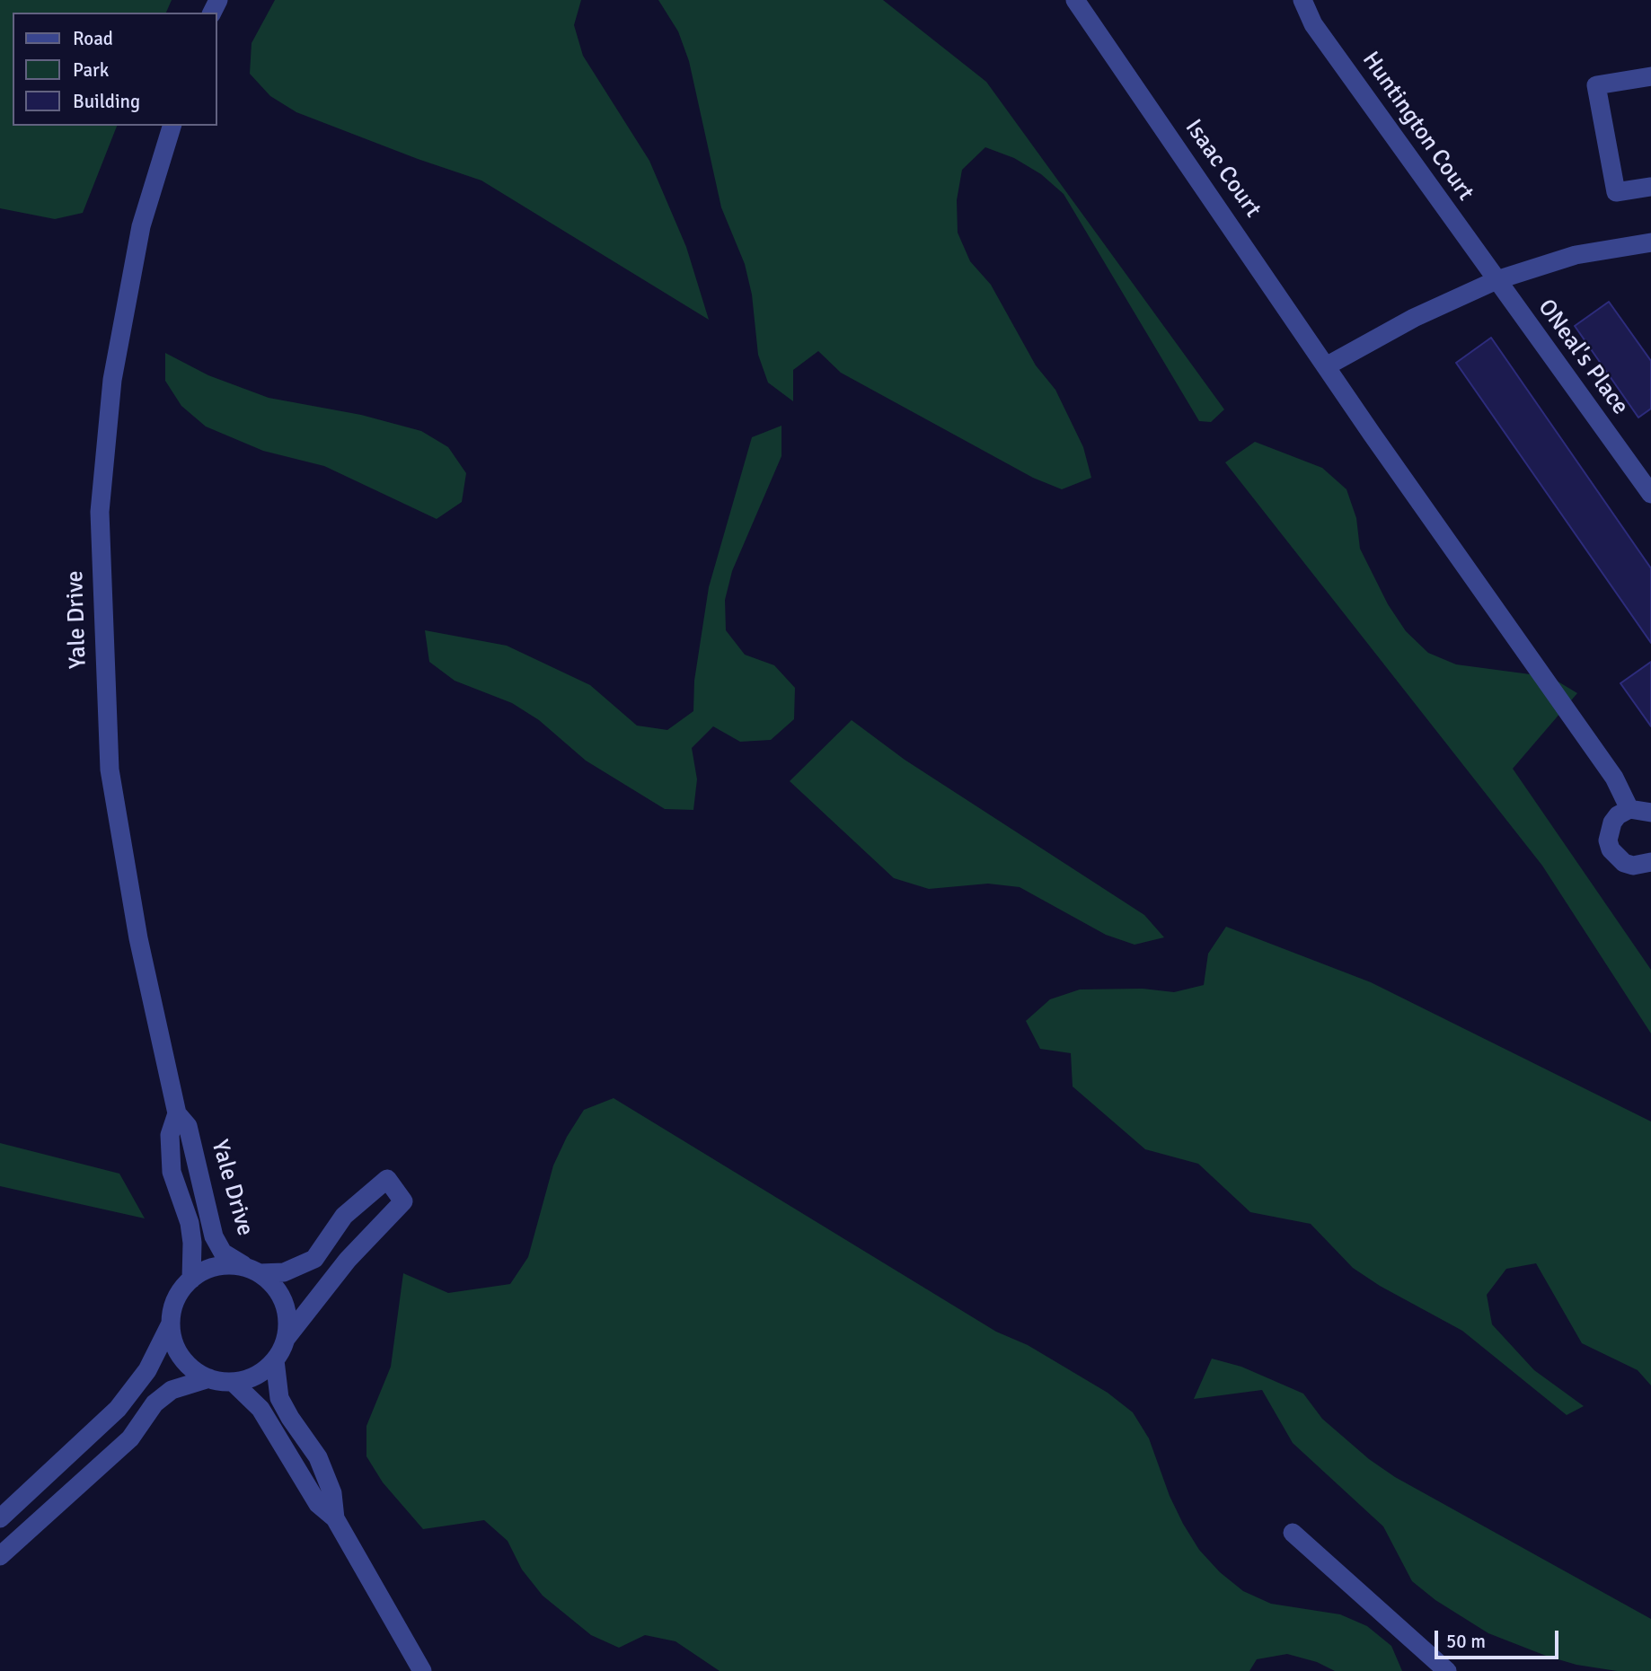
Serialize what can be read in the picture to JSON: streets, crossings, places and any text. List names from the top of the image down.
{
  "streets": {
    "street": [
      "Huntington Court",
      "Isaac Court",
      "ONeal's Place",
      "Yale Drive"
    ]
  },
  "crossings": [
    ["Huntington Court", "ONeal's Place"]
  ],
  "legend": ["Road", "Park", "Building"],
  "scale_bar": "50 m"
}
